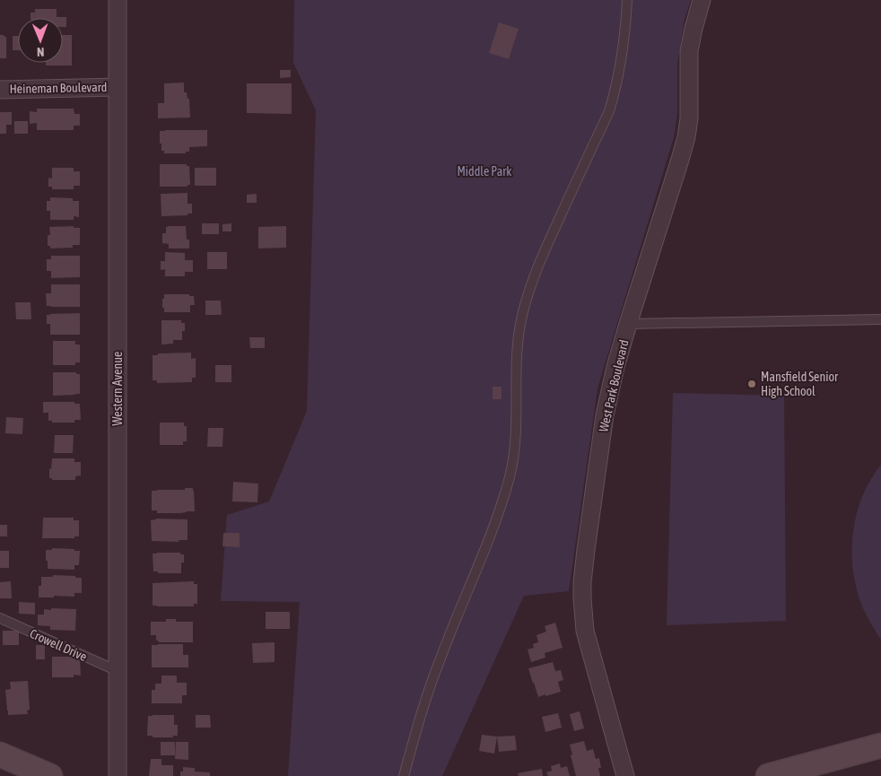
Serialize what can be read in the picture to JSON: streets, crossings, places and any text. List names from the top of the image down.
{
  "streets": {
    "street": ["Heineman Boulevard", "West Park Boulevard", "Western Avenue"],
    "lane": ["Crowell Drive"]
  },
  "crossings": [
    ["Heineman Boulevard", "Western Avenue"],
    ["Western Avenue", "Crowell Drive"]
  ],
  "parks": ["Middle Park"],
  "places": ["Mansfield Senior High School"],
  "north": "bottom"
}
